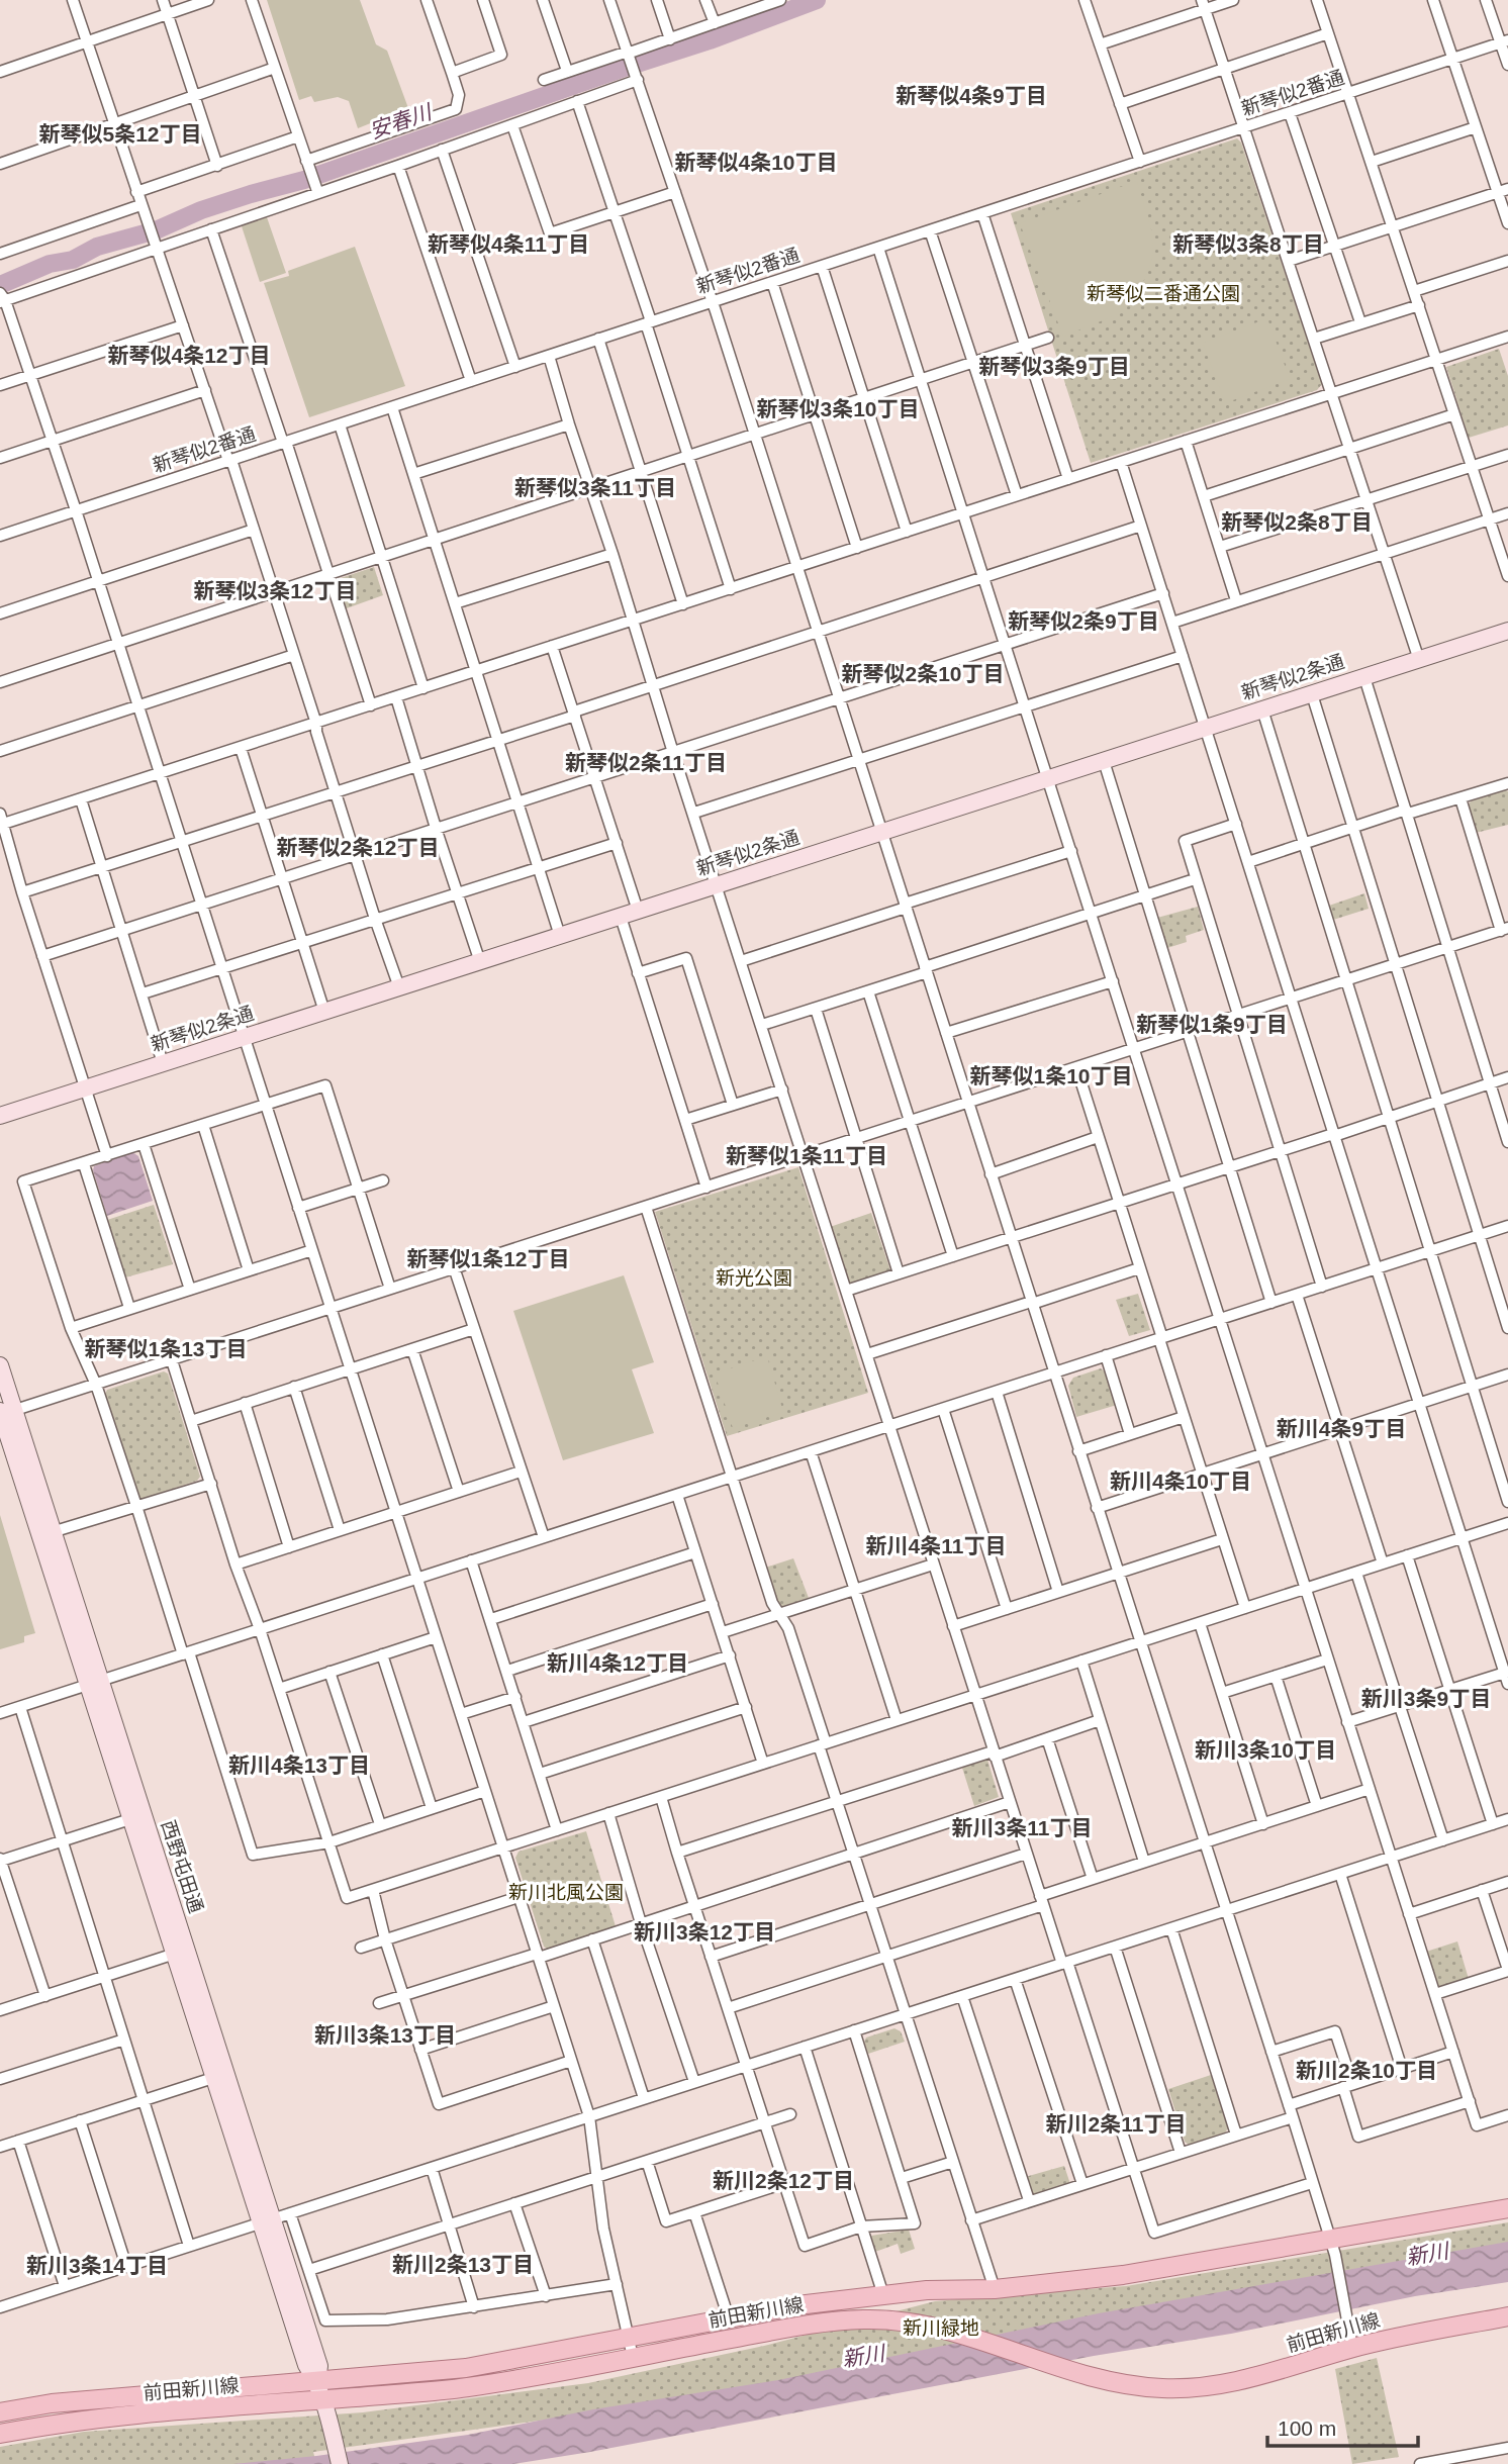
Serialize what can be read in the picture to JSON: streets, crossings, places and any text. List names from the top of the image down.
{
  "streets": {
    "main road": ["前田新川線"],
    "street": ["新琴似2番通", "新琴似2条通", "西野屯田通"]
  },
  "crossings": [
    ["西野屯田通", "前田新川線"]
  ],
  "districts": [
    "新琴似4条9丁目",
    "新琴似5条12丁目",
    "新琴似4条10丁目",
    "新琴似4条11丁目",
    "新琴似3条8丁目",
    "新琴似4条12丁目",
    "新琴似3条9丁目",
    "新琴似3条10丁目",
    "新琴似3条11丁目",
    "新琴似2条8丁目",
    "新琴似3条12丁目",
    "新琴似2条9丁目",
    "新琴似2条10丁目",
    "新琴似2条11丁目",
    "新琴似2条12丁目",
    "新琴似1条9丁目",
    "新琴似1条10丁目",
    "新琴似1条11丁目",
    "新琴似1条12丁目",
    "新琴似1条13丁目",
    "新川4条9丁目",
    "新川4条10丁目",
    "新川4条11丁目",
    "新川4条12丁目",
    "新川3条9丁目",
    "新川3条10丁目",
    "新川4条13丁目",
    "新川3条11丁目",
    "新川3条12丁目",
    "新川3条13丁目",
    "新川2条10丁目",
    "新川2条11丁目",
    "新川2条12丁目",
    "新川2条13丁目",
    "新川3条14丁目"
  ],
  "water": ["安春川", "新川"],
  "parks": [
    "新琴似二番通公園",
    "新光公園",
    "新川北風公園",
    "新川緑地"
  ],
  "scale_bar": "100 m"
}
